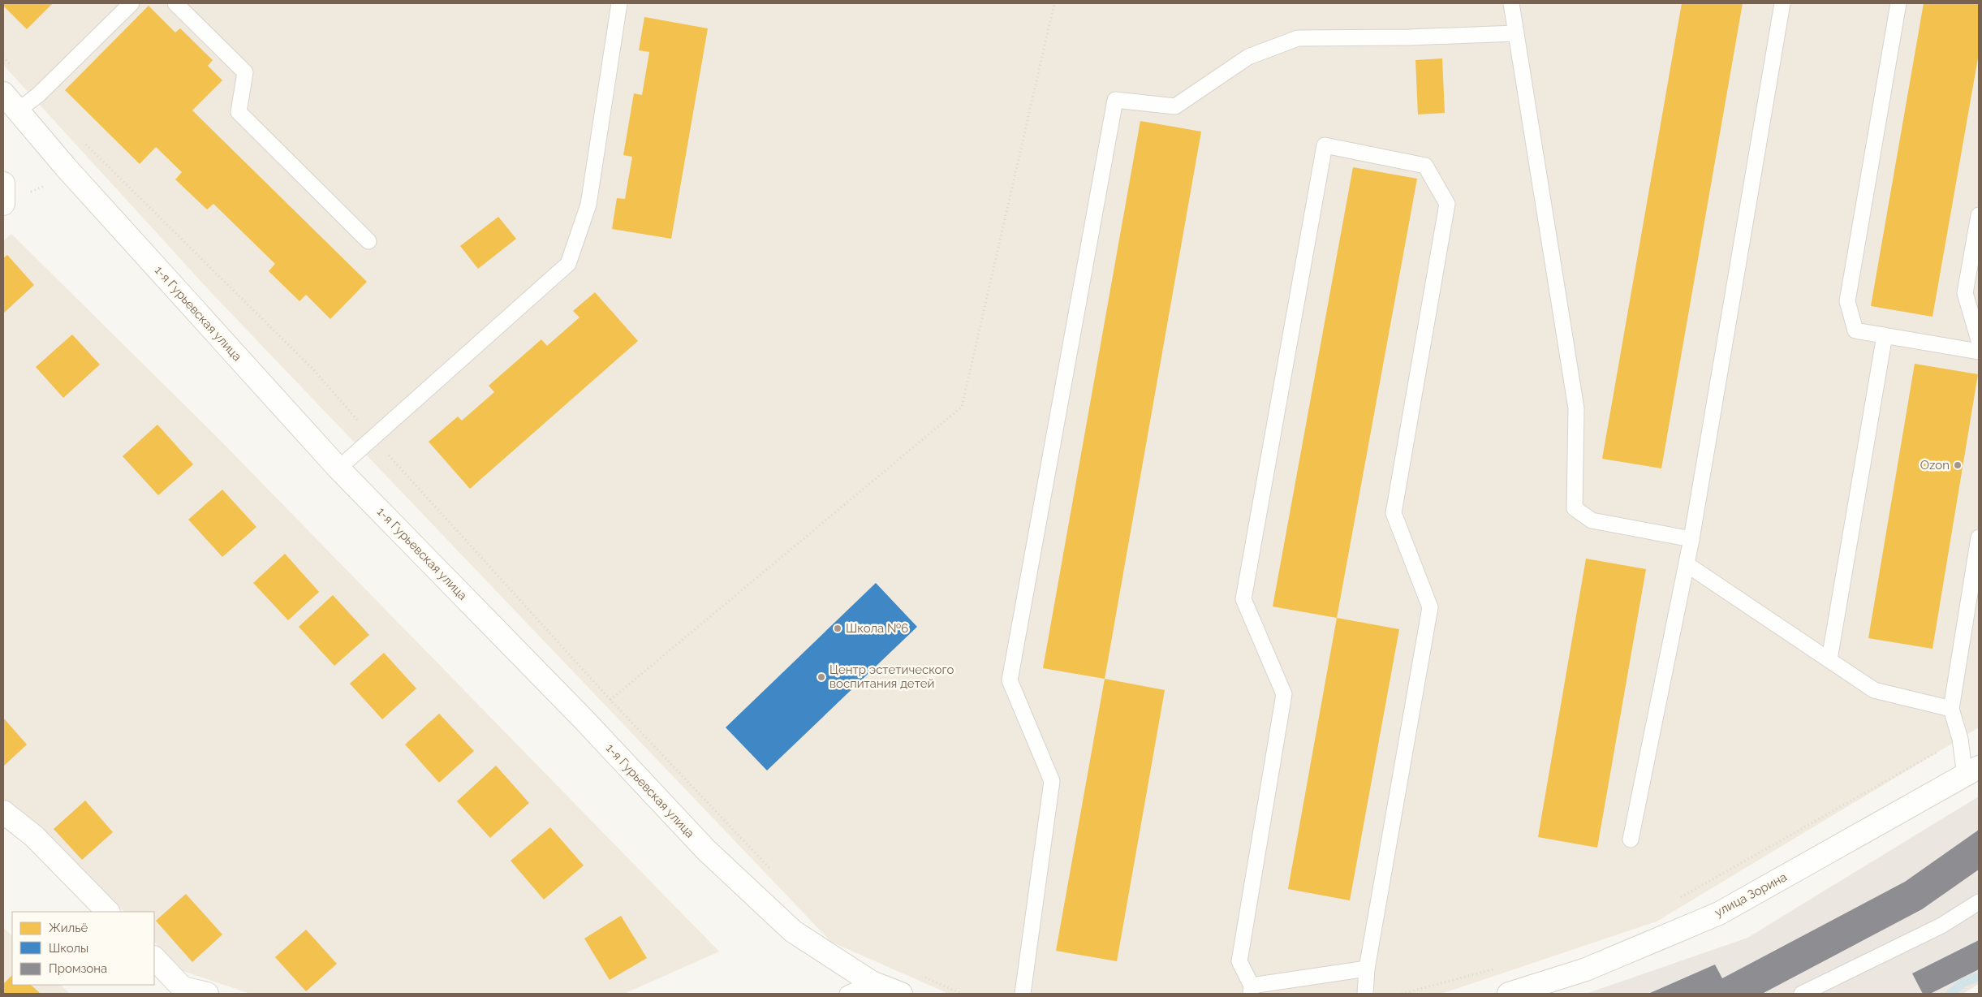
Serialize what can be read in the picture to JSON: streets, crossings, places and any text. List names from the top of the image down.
{
  "streets": {
    "main road": ["1-я Гурьевская улица", "улица Зорина"]
  },
  "places": ["Ozon", "Школа №6", "Центр эстетического воспитания детей"],
  "legend": ["Жильё", "Школы", "Промзона"]
}
